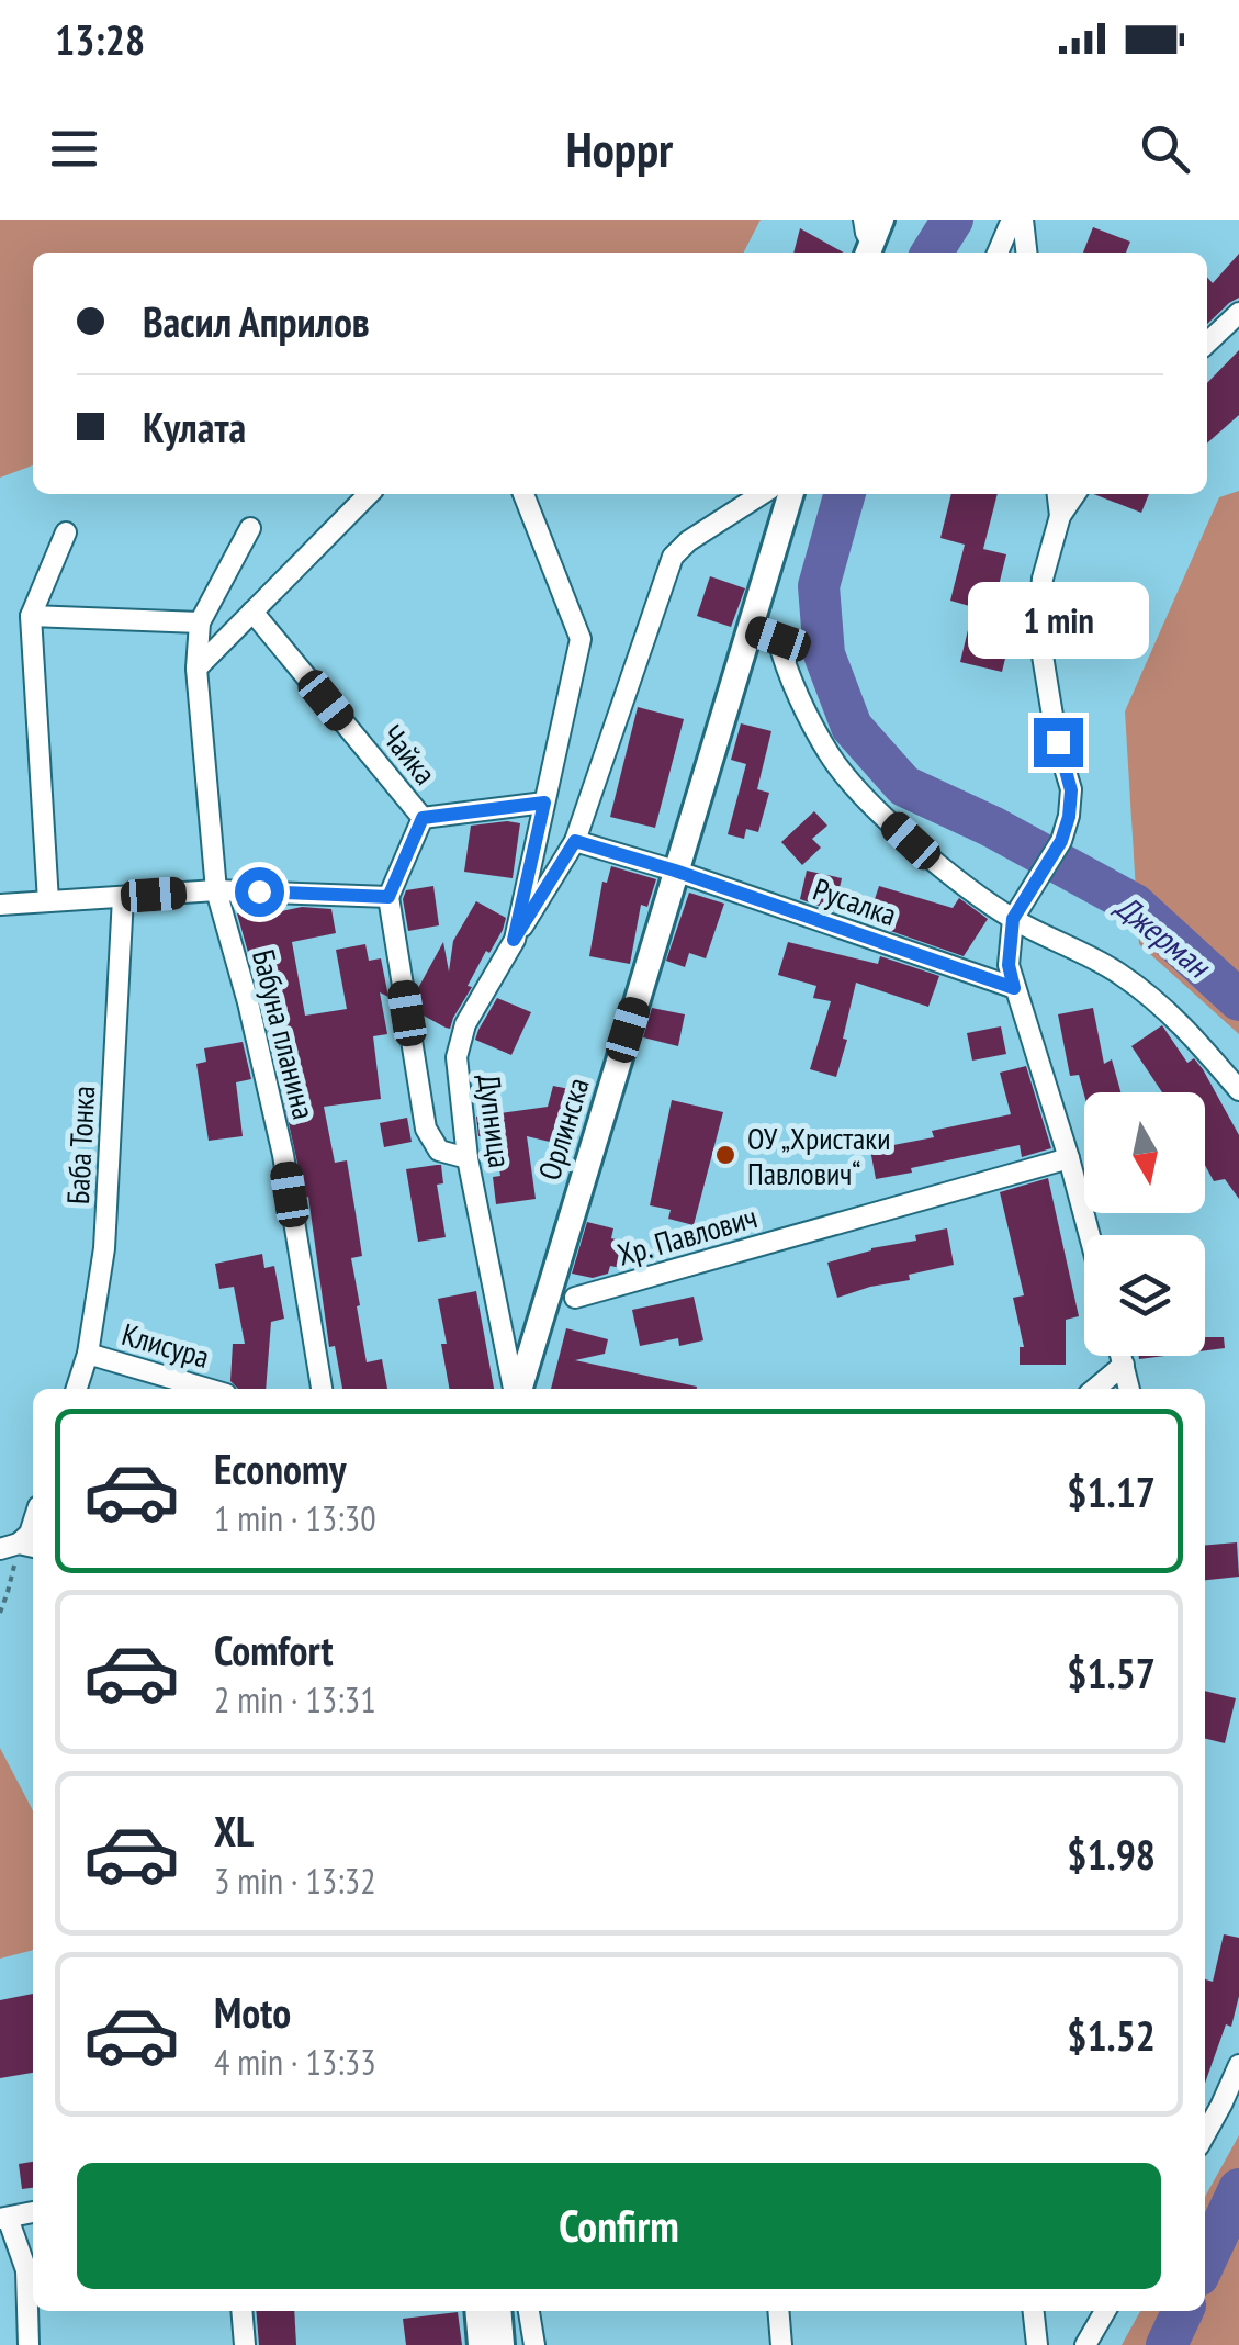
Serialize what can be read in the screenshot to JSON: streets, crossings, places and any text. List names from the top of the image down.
{
  "streets": {
    "street": [
      "Чайка",
      "Русалка",
      "Бабуна планина",
      "Дупница",
      "Орлинска",
      "Баба Тонка",
      "Хр. Павлович",
      "Клисура"
    ]
  },
  "crossings": [
    ["Русалка", "Орлинска"],
    ["Баба Тонка", "Клисура"]
  ],
  "water": ["Джерман"],
  "places": ["ОУ „Христаки Павлович“"],
  "north": "bottom",
  "page": {
    "status": "13:28",
    "header": "Hoppr",
    "banner": ["Васил Априлов", "Кулата"],
    "bubble": "1 min",
    "list": [
      {
        "name": "Economy",
        "note": "1 min · 13:30",
        "value": "$1.17"
      },
      {
        "name": "Comfort",
        "note": "2 min · 13:31",
        "value": "$1.57"
      },
      {
        "name": "XL",
        "note": "3 min · 13:32",
        "value": "$1.98"
      },
      {
        "name": "Moto",
        "note": "4 min · 13:33",
        "value": "$1.52"
      }
    ],
    "buttons": "Confirm"
  }
}
